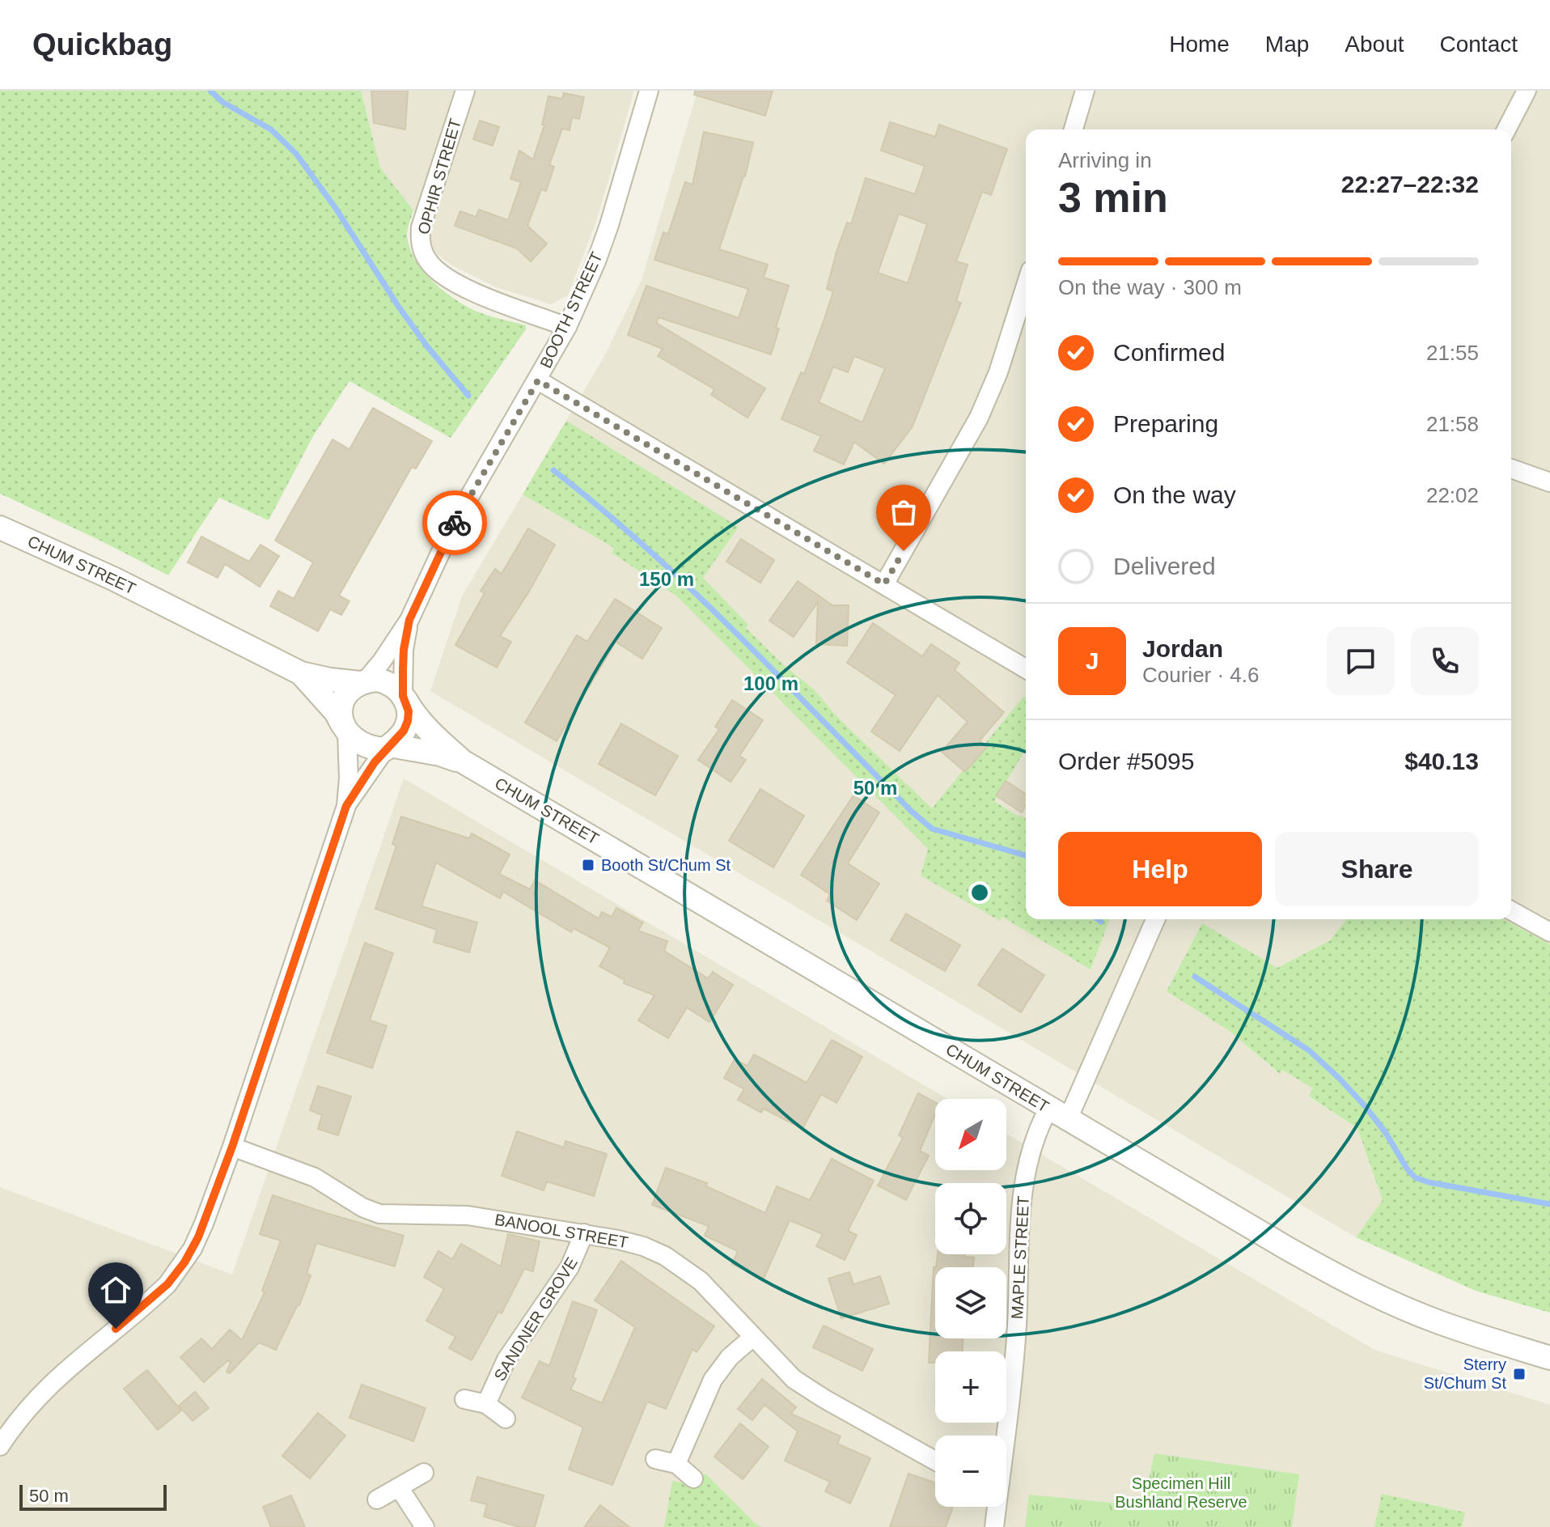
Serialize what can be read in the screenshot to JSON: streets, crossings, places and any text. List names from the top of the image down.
{
  "streets": {
    "street": [
      "OPHIR STREET",
      "BOOTH STREET",
      "CHUM STREET",
      "BANOOL STREET",
      "MAPLE STREET",
      "SANDNER GROVE"
    ]
  },
  "crossings": [
    ["OPHIR STREET", "BOOTH STREET"],
    ["BOOTH STREET", "CHUM STREET"],
    ["CHUM STREET", "MAPLE STREET"],
    ["BANOOL STREET", "SANDNER GROVE"]
  ],
  "parks": ["Specimen Hill Bushland Reserve"],
  "places": {
    "transit": ["Booth St/Chum St", "Sterry St/Chum St"]
  },
  "scale_bar": "50 m",
  "north": "bottom left",
  "page": {
    "header": "Quickbag",
    "nav": [
      "Home",
      "Map",
      "About",
      "Contact"
    ],
    "heading": ["3 min", "Arriving in", "22:27–22:32"],
    "panel": [
      "Jordan",
      "Courier · 4.6",
      "Order #5095",
      "$40.13"
    ],
    "bar": "On the way · 300 m",
    "list": [
      ["Confirmed", "21:55"],
      ["Preparing", "21:58"],
      ["On the way", "22:02"],
      "Delivered"
    ],
    "round": "J",
    "buttons": ["Help", "Share"],
    "map_buttons": ["+", "−"],
    "scale": "50 m"
  },
  "rings": ["150 m", "100 m", "50 m"]
}
